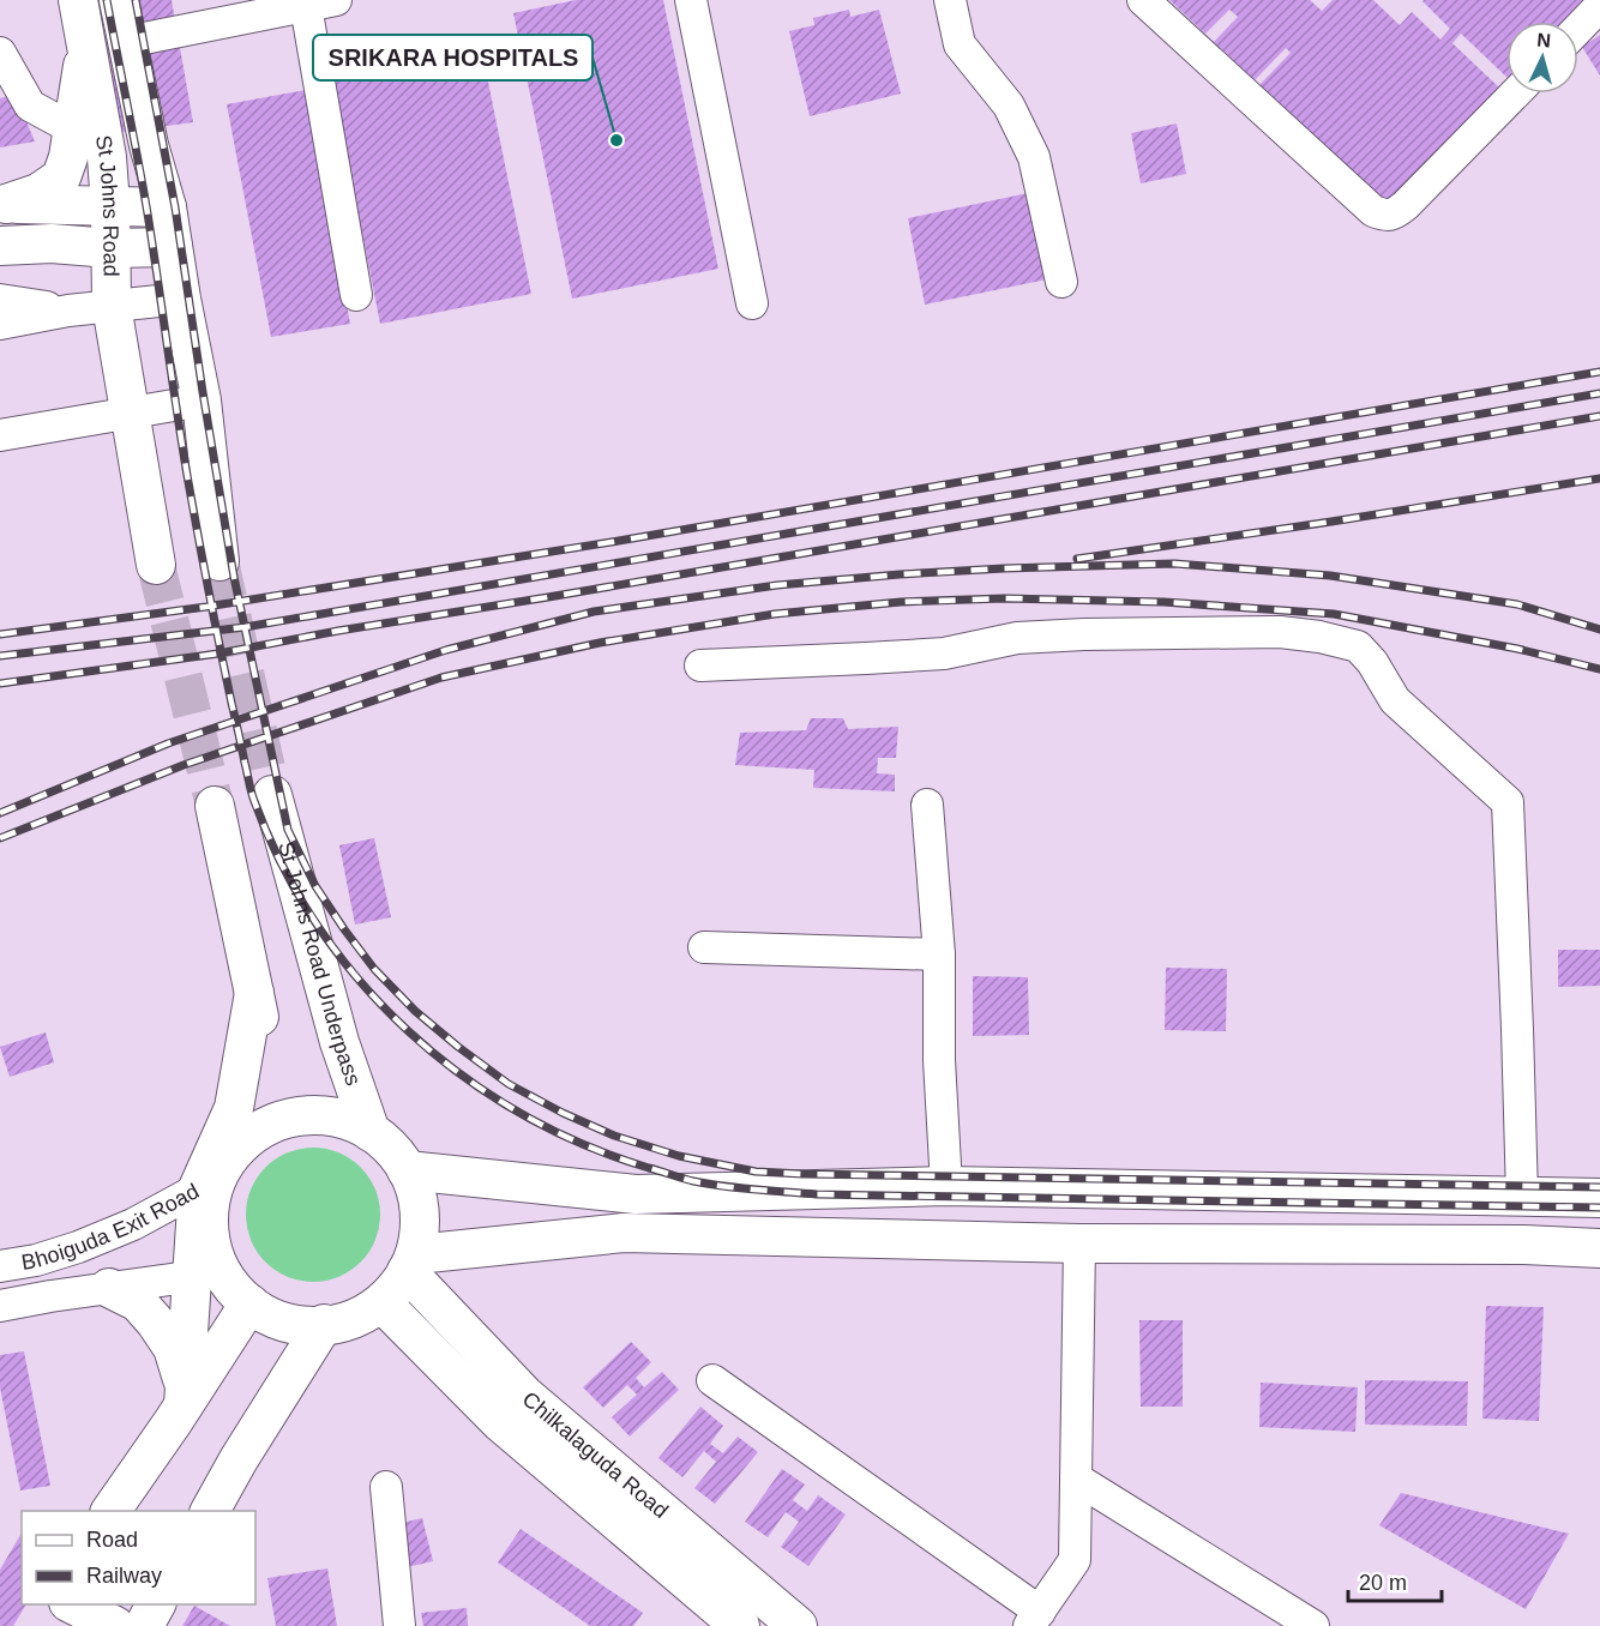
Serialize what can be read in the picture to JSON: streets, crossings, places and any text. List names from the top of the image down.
{
  "streets": {
    "main road": ["St Johns Road", "St Johns Road Underpass", "Chilkalaguda Road"],
    "street": ["Bhoiguda Exit Road"]
  },
  "crossings": [
    ["St Johns Road Underpass", "Bhoiguda Exit Road"],
    ["St Johns Road Underpass", "Chilkalaguda Road"],
    ["Bhoiguda Exit Road", "Chilkalaguda Road"]
  ],
  "places": ["SRIKARA HOSPITALS"],
  "legend": ["Road", "Railway"],
  "scale_bar": "20 m",
  "north": "top"
}
